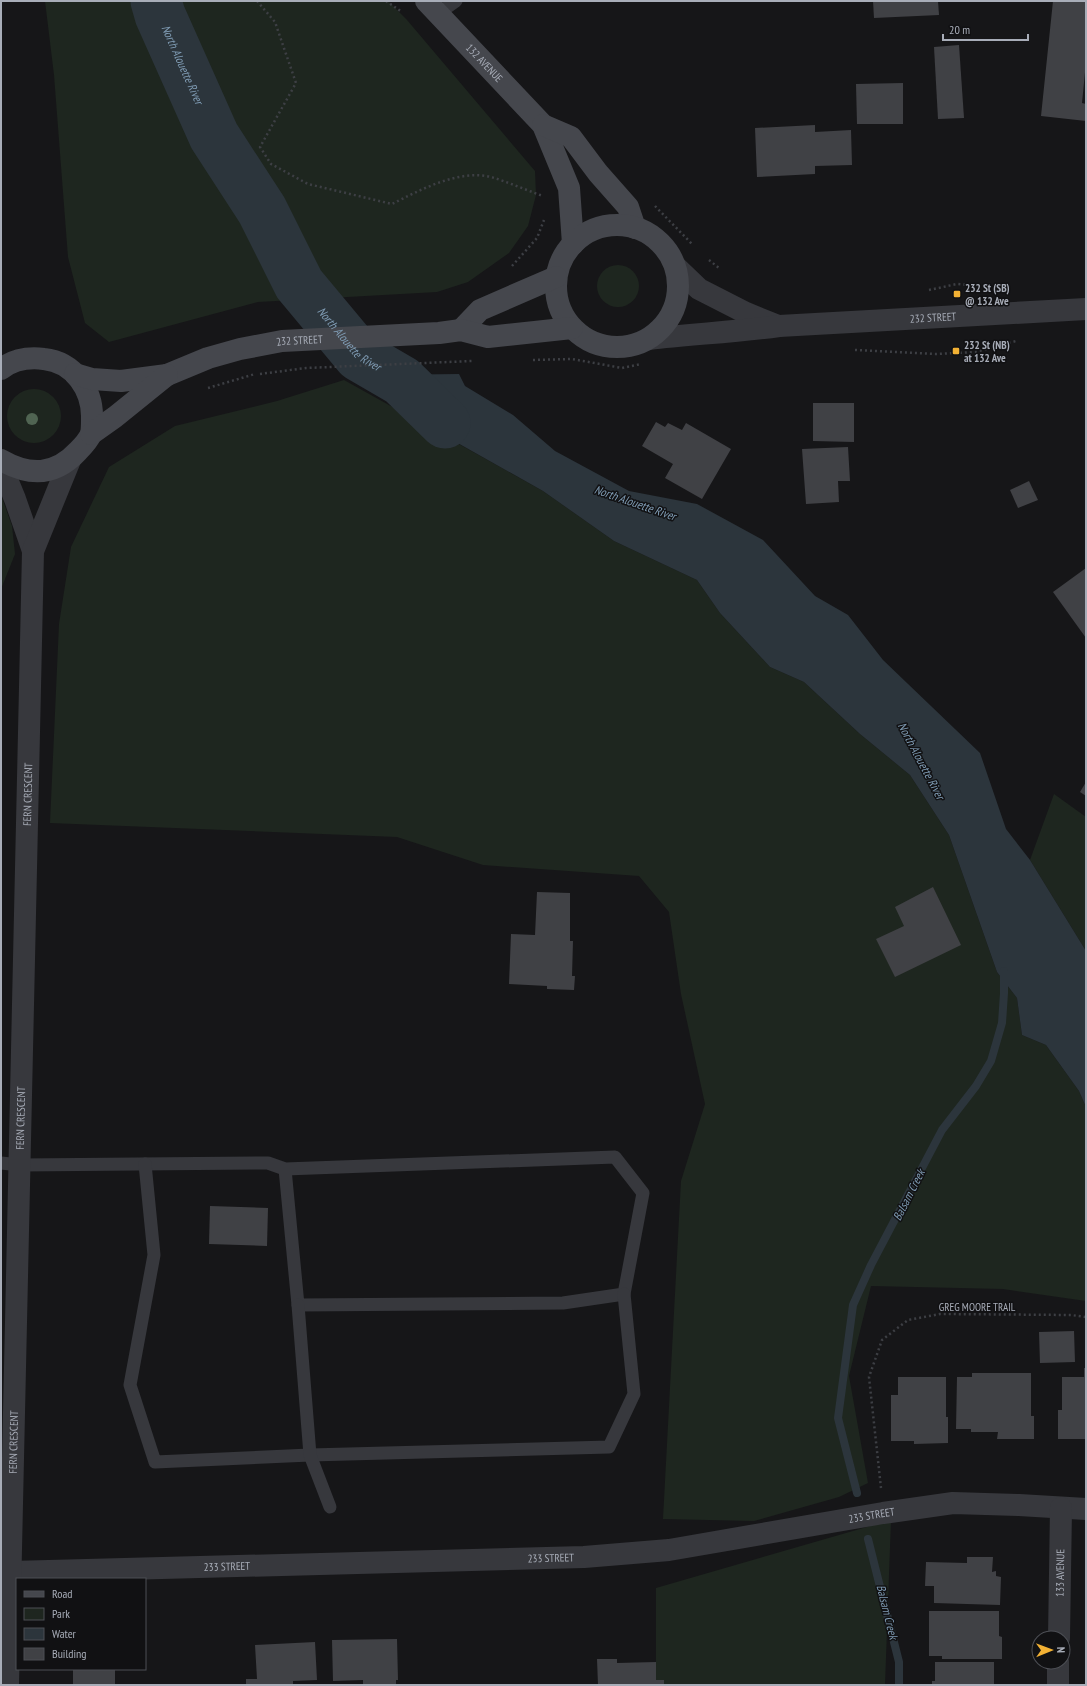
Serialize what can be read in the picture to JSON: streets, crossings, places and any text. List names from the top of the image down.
{
  "streets": {
    "main road": ["132 AVENUE", "232 STREET"],
    "street": ["FERN CRESCENT", "233 STREET", "133 AVENUE"],
    "path": ["GREG MOORE TRAIL"]
  },
  "crossings": [
    ["132 AVENUE", "232 STREET"],
    ["232 STREET", "FERN CRESCENT"],
    ["FERN CRESCENT", "233 STREET"],
    ["GREG MOORE TRAIL", "233 STREET"],
    ["233 STREET", "133 AVENUE"]
  ],
  "water": ["North Alouette River", "Balsam Creek"],
  "places": {
    "transit": ["232 St (SB) @ 132 Ave", "232 St (NB) at 132 Ave"]
  },
  "legend": [
    "Road",
    "Park",
    "Water",
    "Building"
  ],
  "scale_bar": "20 m",
  "north": "right"
}
